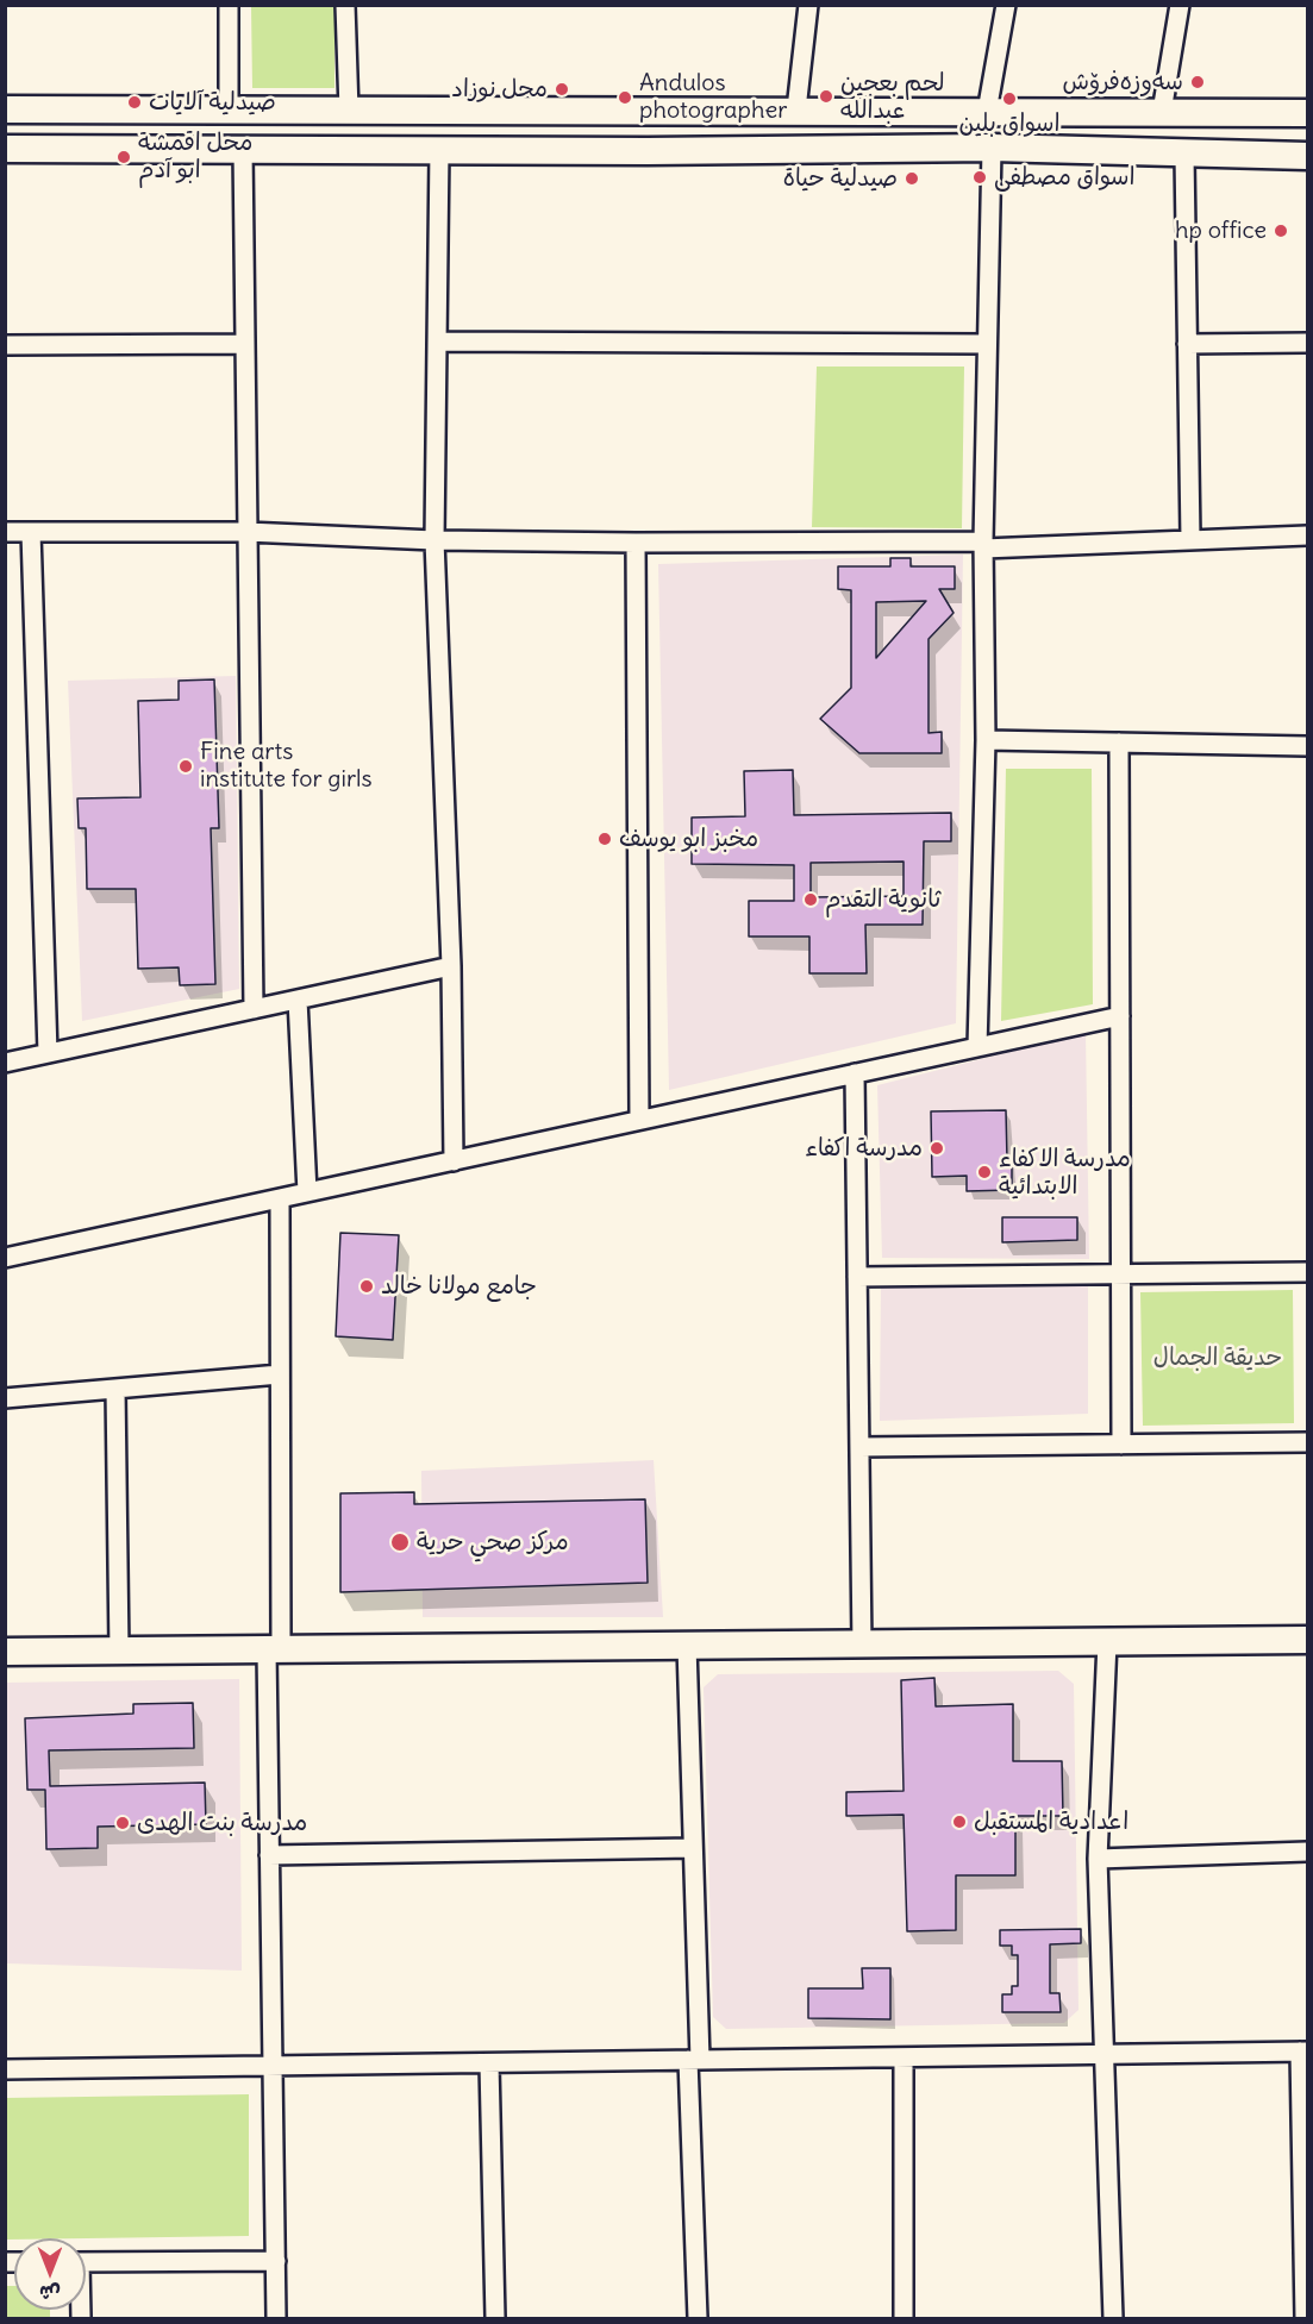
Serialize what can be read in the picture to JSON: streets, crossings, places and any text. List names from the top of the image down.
{
  "parks": ["حديقة الجمال"],
  "places": [
    "سەوزەفرۆش",
    "محل نوزاد",
    "لحم بعجين عبدالله",
    "Andulos photographer",
    "اسواق بلين",
    "صيدلية آلايات",
    "محل اقمشة ابو آدم",
    "اسواق مصطفى",
    "صيدلية حياة",
    "hp office",
    "Fine arts institute for girls",
    "مخبز ابو يوسف",
    "ثانوية التقدم",
    "مدرسة اكفاء",
    "مدرسة الاكفاء الابتدائية",
    "جامع مولانا خالد",
    "مركز صحي حرية",
    "اعدادية المستقبل",
    "مدرسة بنت الهدی"
  ],
  "north": "bottom"
}
